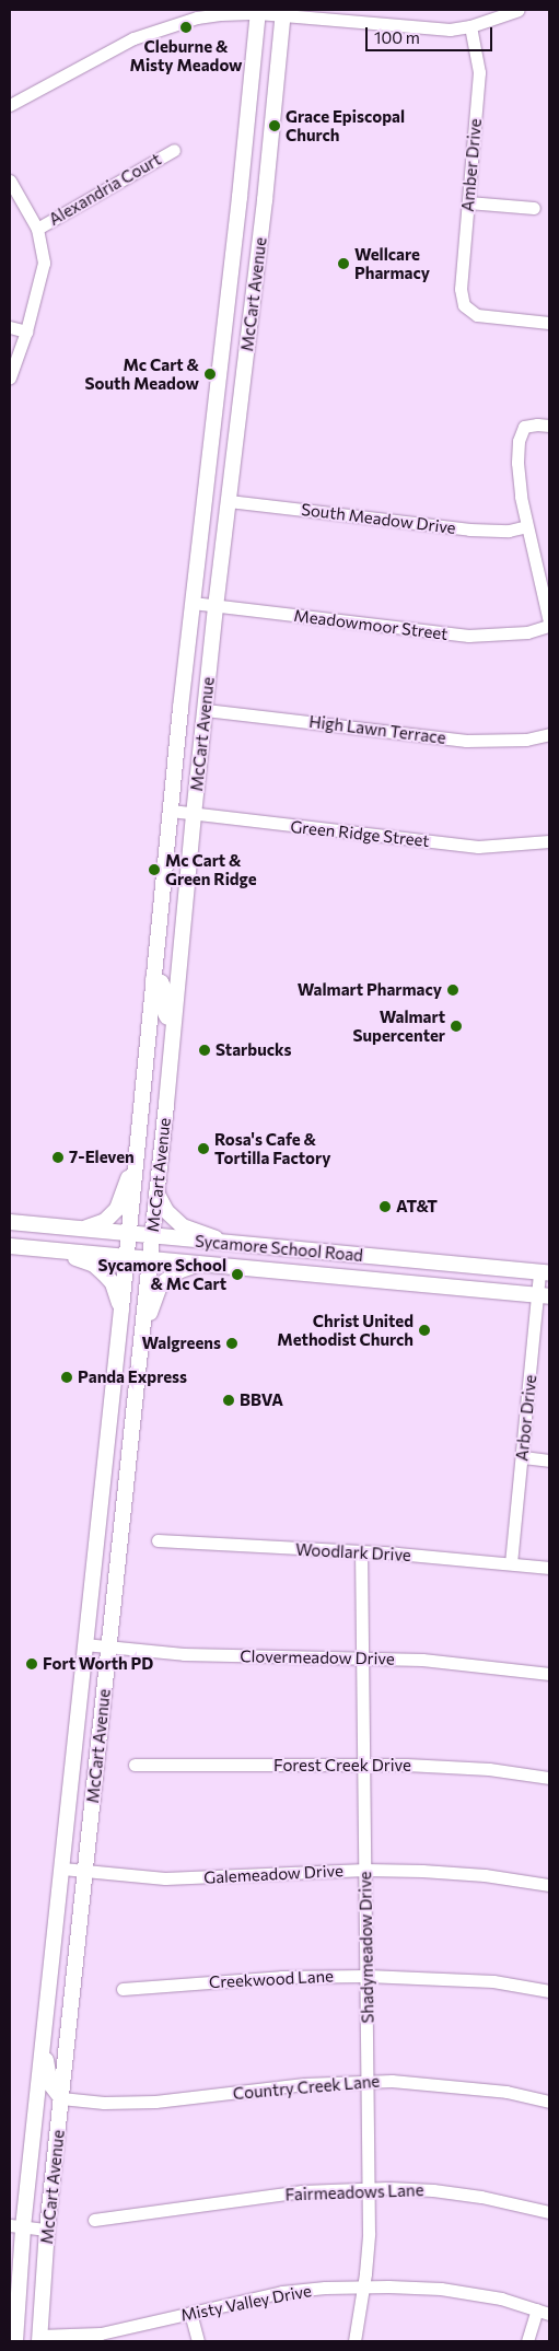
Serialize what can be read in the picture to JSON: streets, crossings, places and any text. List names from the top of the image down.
{
  "streets": {
    "main road": ["McCart Avenue", "Sycamore School Road"],
    "street": [
      "Amber Drive",
      "Alexandria Court",
      "South Meadow Drive",
      "Meadowmoor Street",
      "High Lawn Terrace",
      "Green Ridge Street",
      "Arbor Drive",
      "Woodlark Drive",
      "Clovermeadow Drive",
      "Forest Creek Drive",
      "Galemeadow Drive",
      "Shadymeadow Drive",
      "Creekwood Lane",
      "Country Creek Lane",
      "Fairmeadows Lane",
      "Misty Valley Drive"
    ]
  },
  "crossings": [
    ["McCart Avenue", "South Meadow Drive"],
    ["McCart Avenue", "Meadowmoor Street"],
    ["McCart Avenue", "High Lawn Terrace"],
    ["McCart Avenue", "Green Ridge Street"],
    ["McCart Avenue", "Sycamore School Road"],
    ["McCart Avenue", "Clovermeadow Drive"],
    ["McCart Avenue", "Galemeadow Drive"],
    ["McCart Avenue", "Country Creek Lane"],
    ["McCart Avenue", "Misty Valley Drive"],
    ["Sycamore School Road", "Arbor Drive"],
    ["Arbor Drive", "Woodlark Drive"],
    ["Woodlark Drive", "Shadymeadow Drive"],
    ["Clovermeadow Drive", "Shadymeadow Drive"],
    ["Forest Creek Drive", "Shadymeadow Drive"],
    ["Galemeadow Drive", "Shadymeadow Drive"],
    ["Shadymeadow Drive", "Creekwood Lane"],
    ["Shadymeadow Drive", "Country Creek Lane"],
    ["Shadymeadow Drive", "Fairmeadows Lane"],
    ["Shadymeadow Drive", "Misty Valley Drive"]
  ],
  "places": [
    "Cleburne & Misty Meadow",
    "Grace Episcopal Church",
    "Wellcare Pharmacy",
    "Mc Cart & South Meadow",
    "Mc Cart & Green Ridge",
    "Walmart Pharmacy",
    "Walmart Supercenter",
    "Starbucks",
    "Rosa's Cafe & Tortilla Factory",
    "7-Eleven",
    "AT&T",
    "Sycamore School & Mc Cart",
    "Christ United Methodist Church",
    "Walgreens",
    "Panda Express",
    "BBVA",
    "Fort Worth PD"
  ],
  "scale_bar": "100 m"
}
